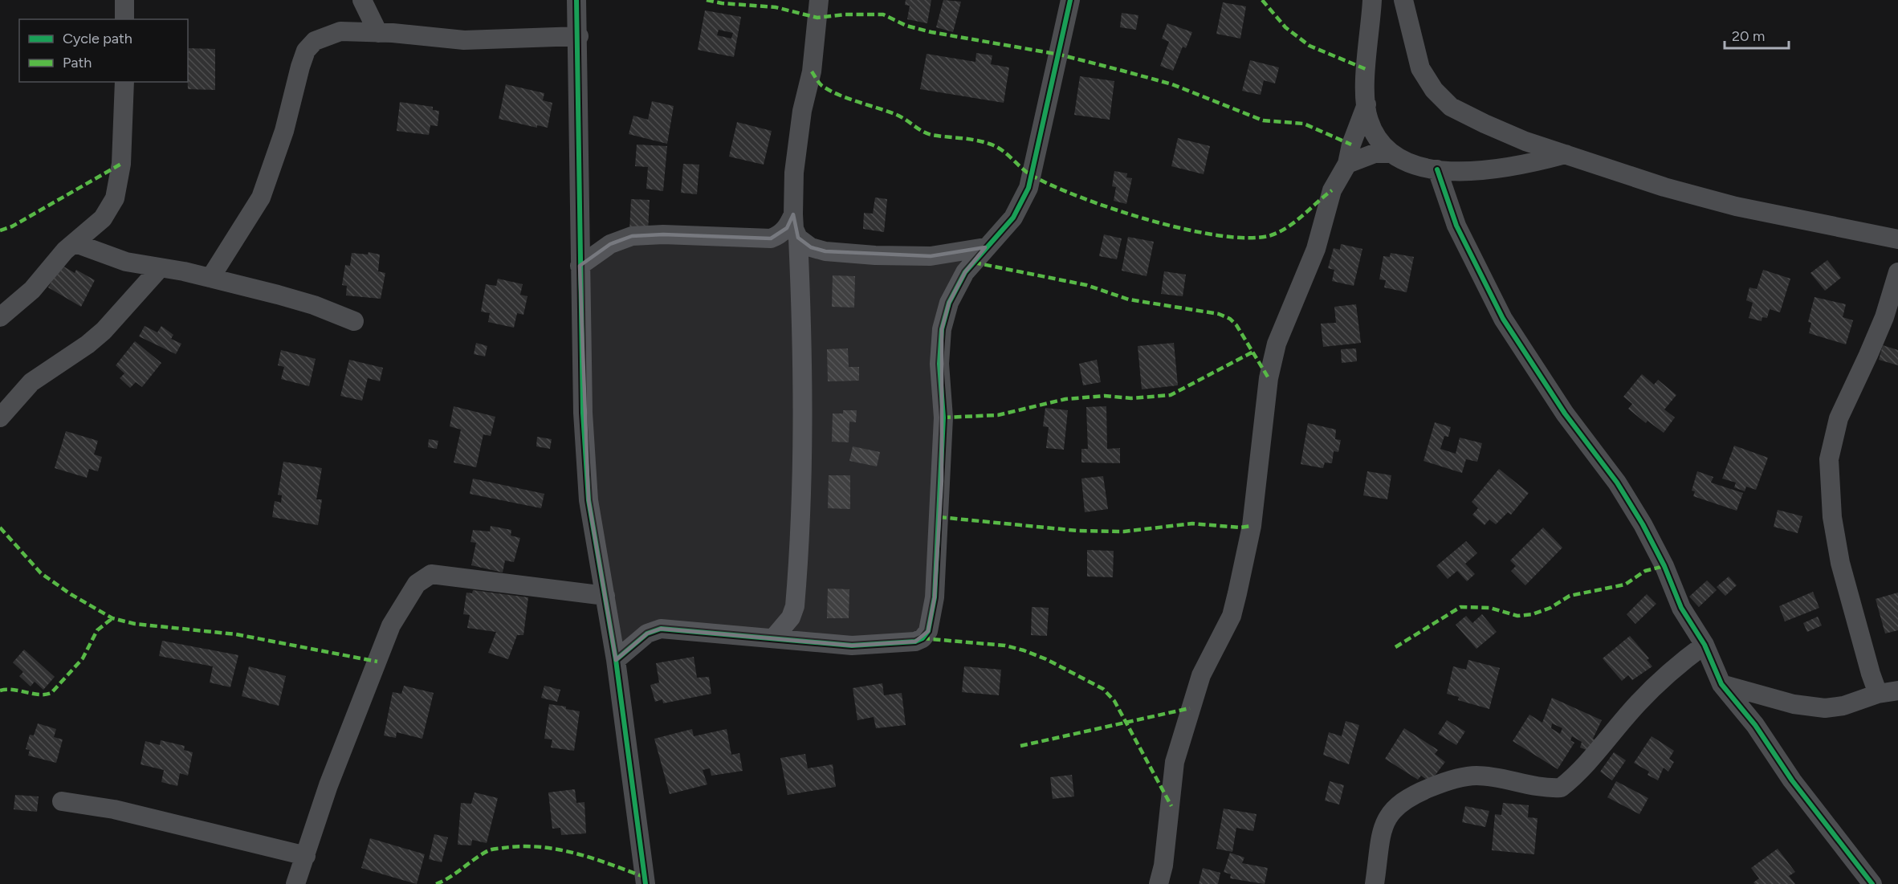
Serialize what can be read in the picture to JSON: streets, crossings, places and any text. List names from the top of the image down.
{
  "legend": ["Cycle path", "Path"],
  "scale_bar": "20 m"
}
